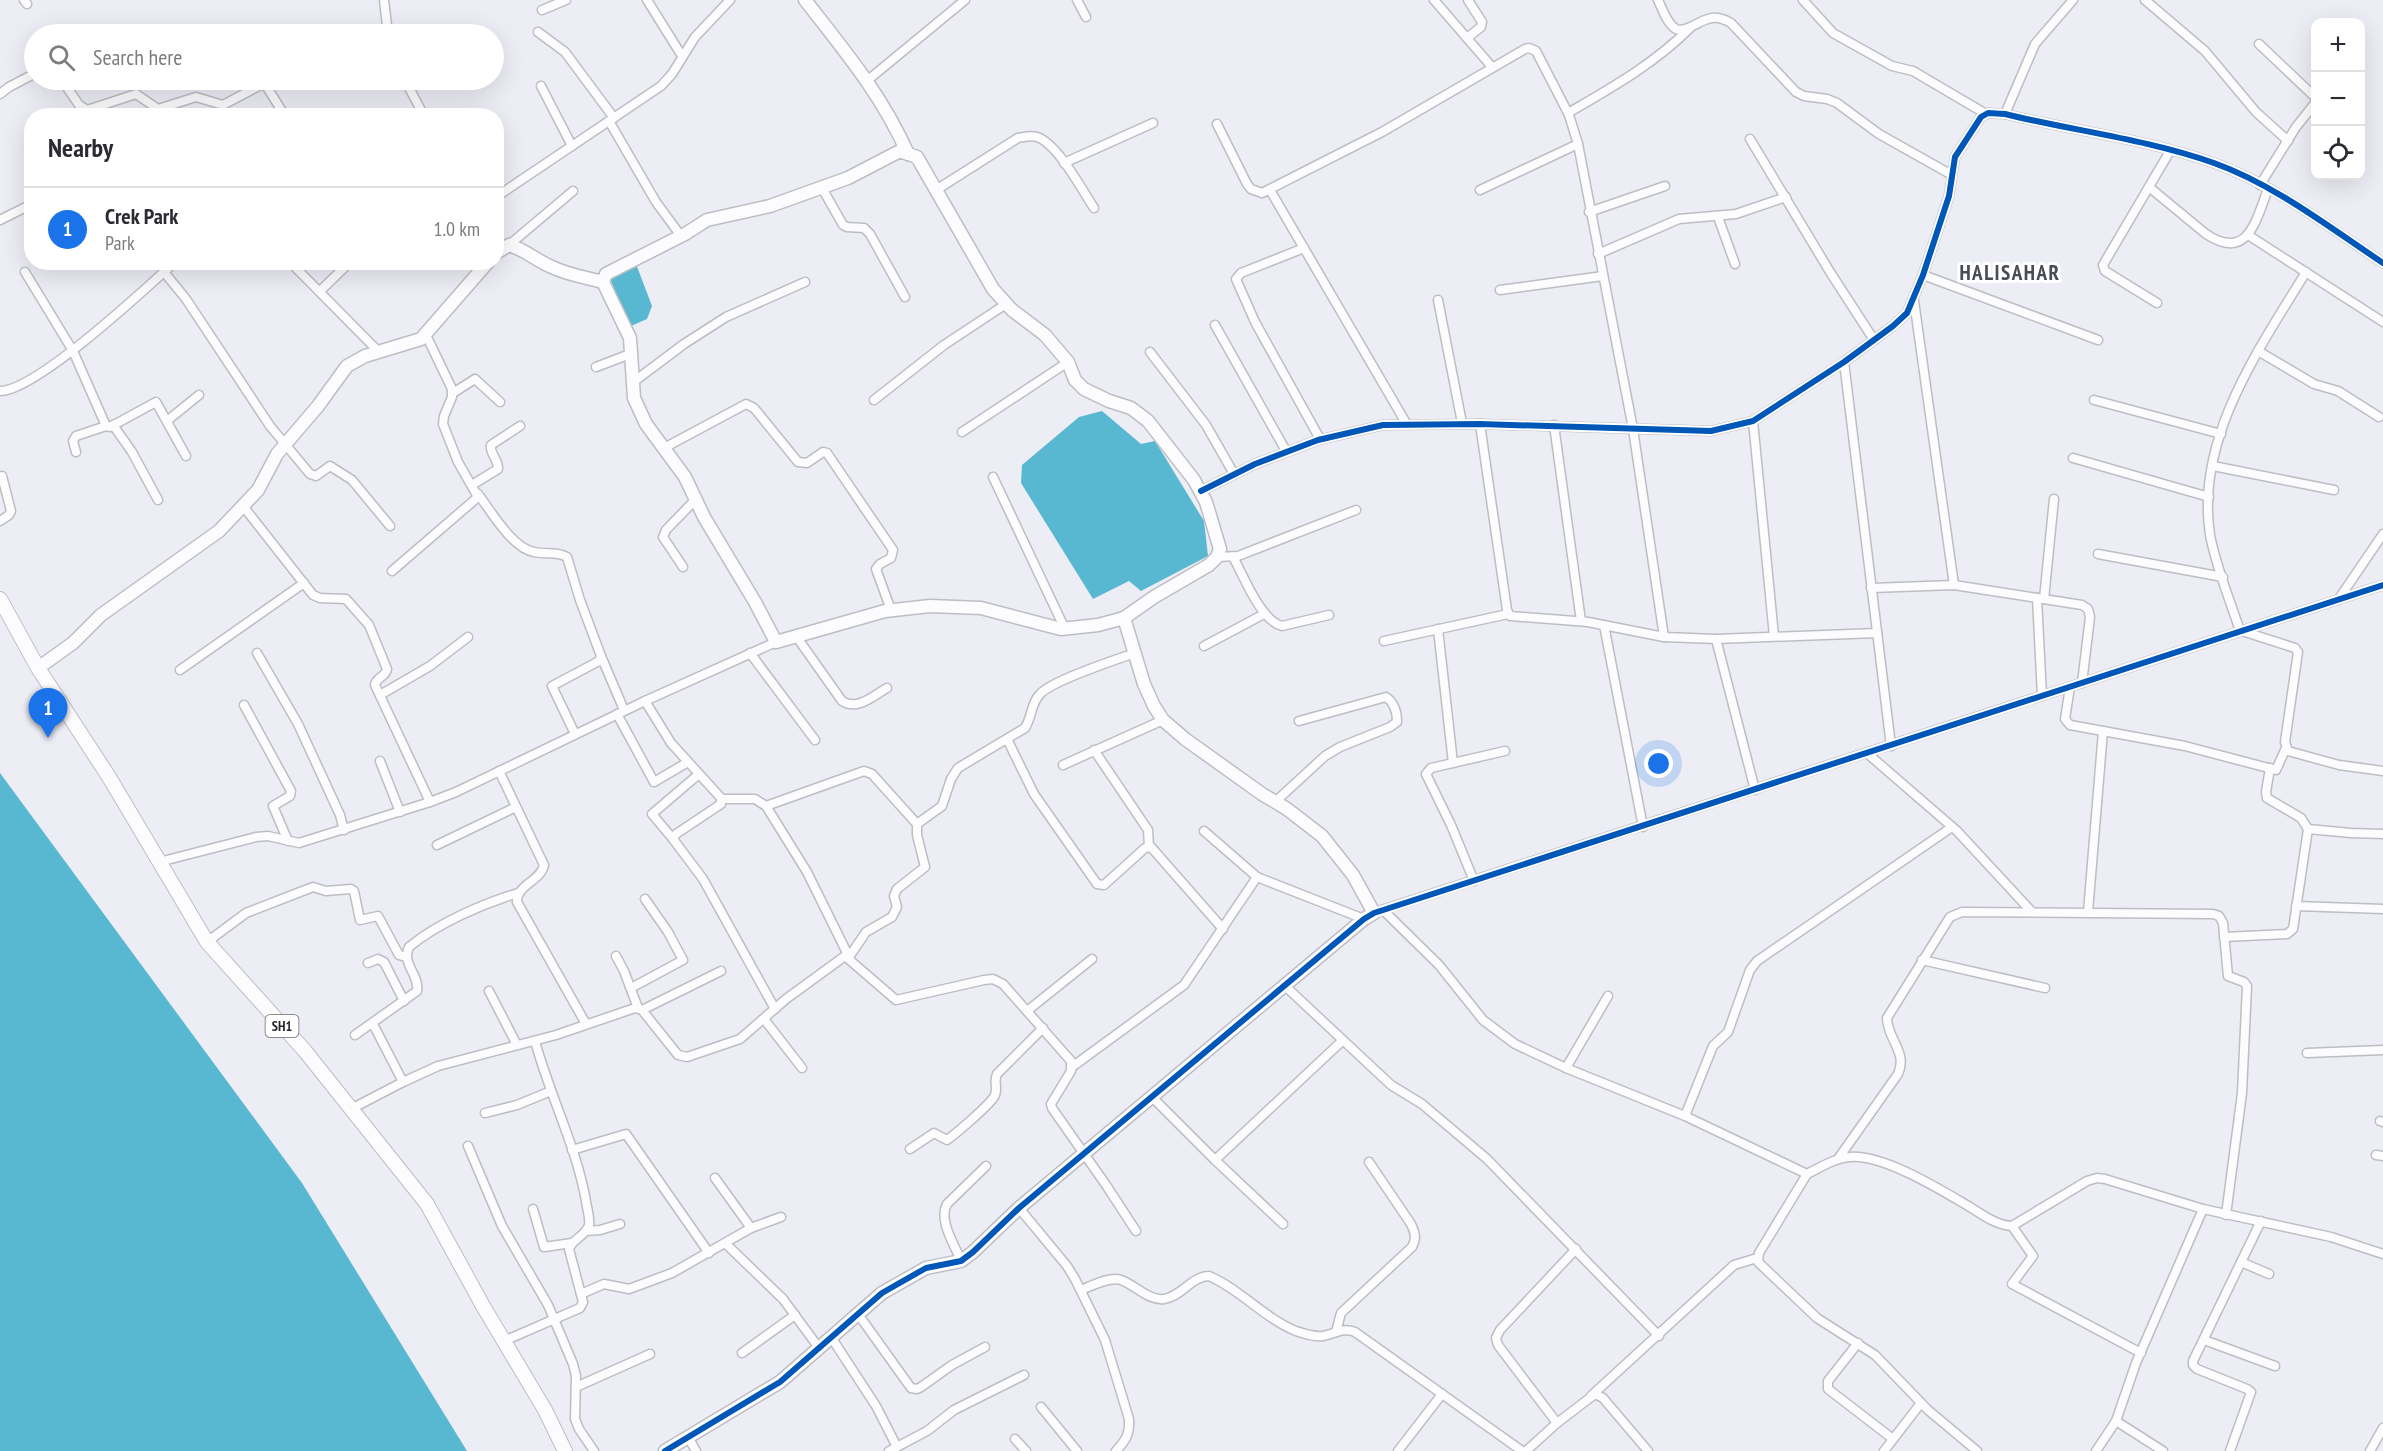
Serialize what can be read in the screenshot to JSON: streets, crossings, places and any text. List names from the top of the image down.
{
  "streets": {
    "main road": ["SH1"]
  },
  "districts": ["HALISAHAR"],
  "page": {
    "map_buttons": ["+", "−"],
    "search": "Search here",
    "heading": "Nearby",
    "list": [
      {
        "mark": "1",
        "name": "Crek Park",
        "note": "Park",
        "value": "1.0 km"
      }
    ],
    "pins": "1"
  }
}
